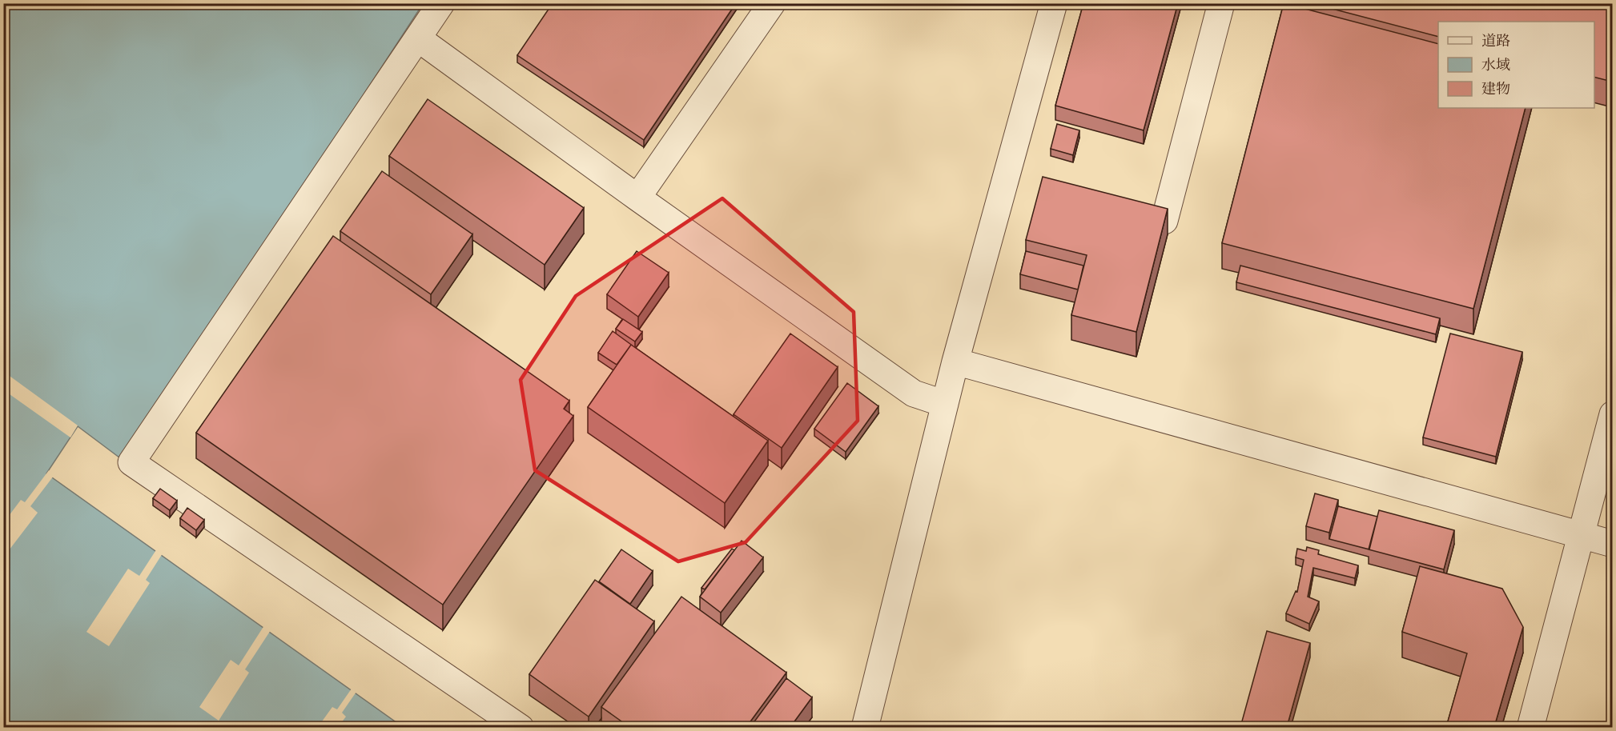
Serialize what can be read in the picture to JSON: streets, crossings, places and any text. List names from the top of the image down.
{
  "legend": ["道路", "水域", "建物"]
}
